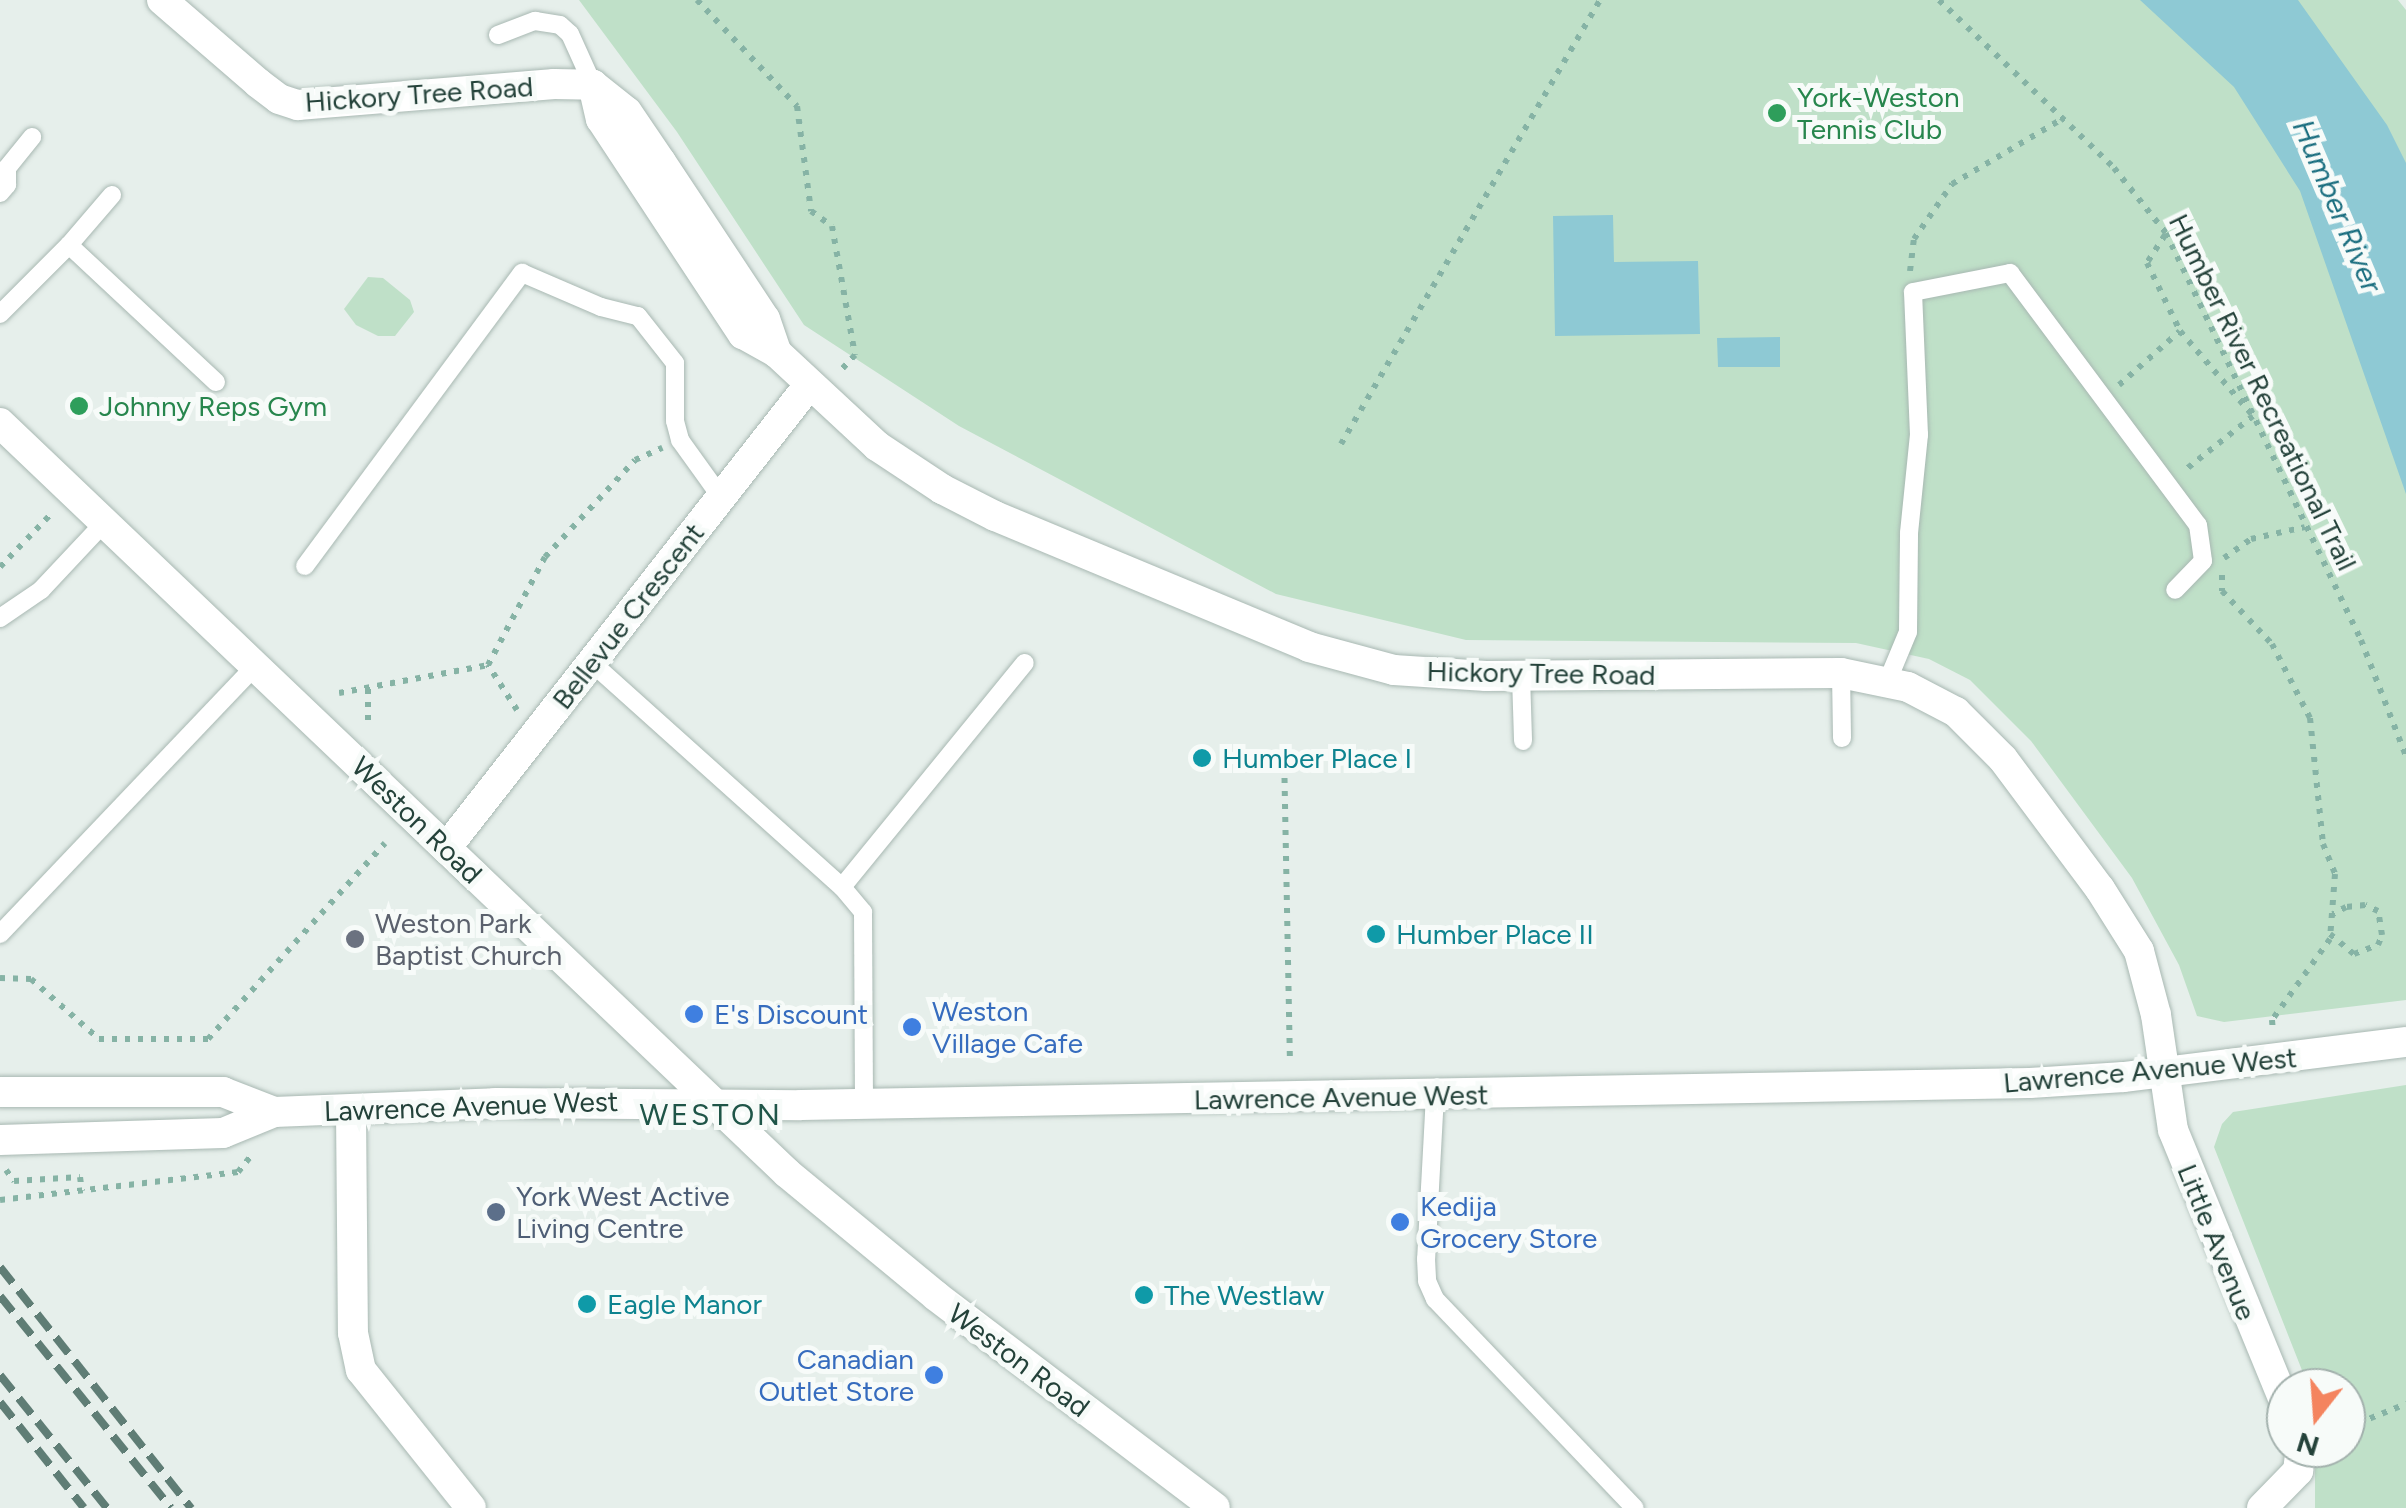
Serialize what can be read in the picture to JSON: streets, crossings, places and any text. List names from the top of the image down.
{
  "streets": {
    "main road": [
      "Hickory Tree Road",
      "Bellevue Crescent",
      "Weston Road",
      "Lawrence Avenue West",
      "Little Avenue"
    ],
    "path": ["Humber River Recreational Trail"]
  },
  "crossings": [
    ["Hickory Tree Road", "Bellevue Crescent"],
    ["Hickory Tree Road", "Lawrence Avenue West"],
    ["Hickory Tree Road", "Little Avenue"],
    ["Bellevue Crescent", "Weston Road"],
    ["Weston Road", "Lawrence Avenue West"],
    ["Lawrence Avenue West", "Little Avenue"]
  ],
  "districts": ["WESTON"],
  "water": ["Humber River"],
  "places": [
    "York-Weston Tennis Club",
    "Johnny Reps Gym",
    "Humber Place I",
    "Humber Place II",
    "Weston Park Baptist Church",
    "E's Discount",
    "Weston Village Cafe",
    "York West Active Living Centre",
    "Kedija Grocery Store",
    "The Westlaw",
    "Eagle Manor",
    "Canadian Outlet Store"
  ],
  "north": "bottom"
}
